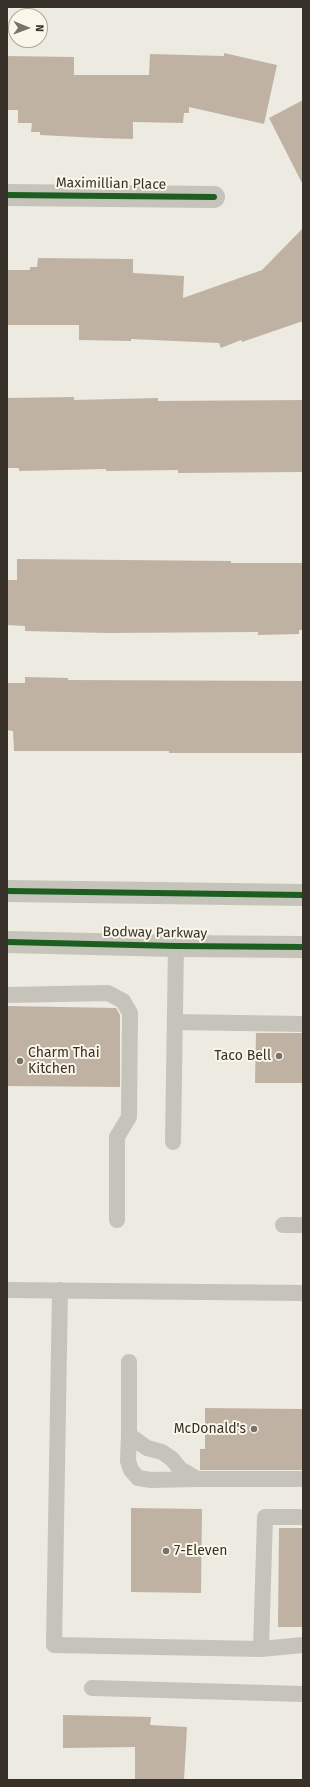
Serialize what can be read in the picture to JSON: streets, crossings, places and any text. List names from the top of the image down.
{
  "streets": {
    "street": ["Maximillian Place", "Bodway Parkway"]
  },
  "places": [
    "Taco Bell",
    "Charm Thai Kitchen",
    "McDonald's",
    "7-Eleven"
  ],
  "north": "right"
}
